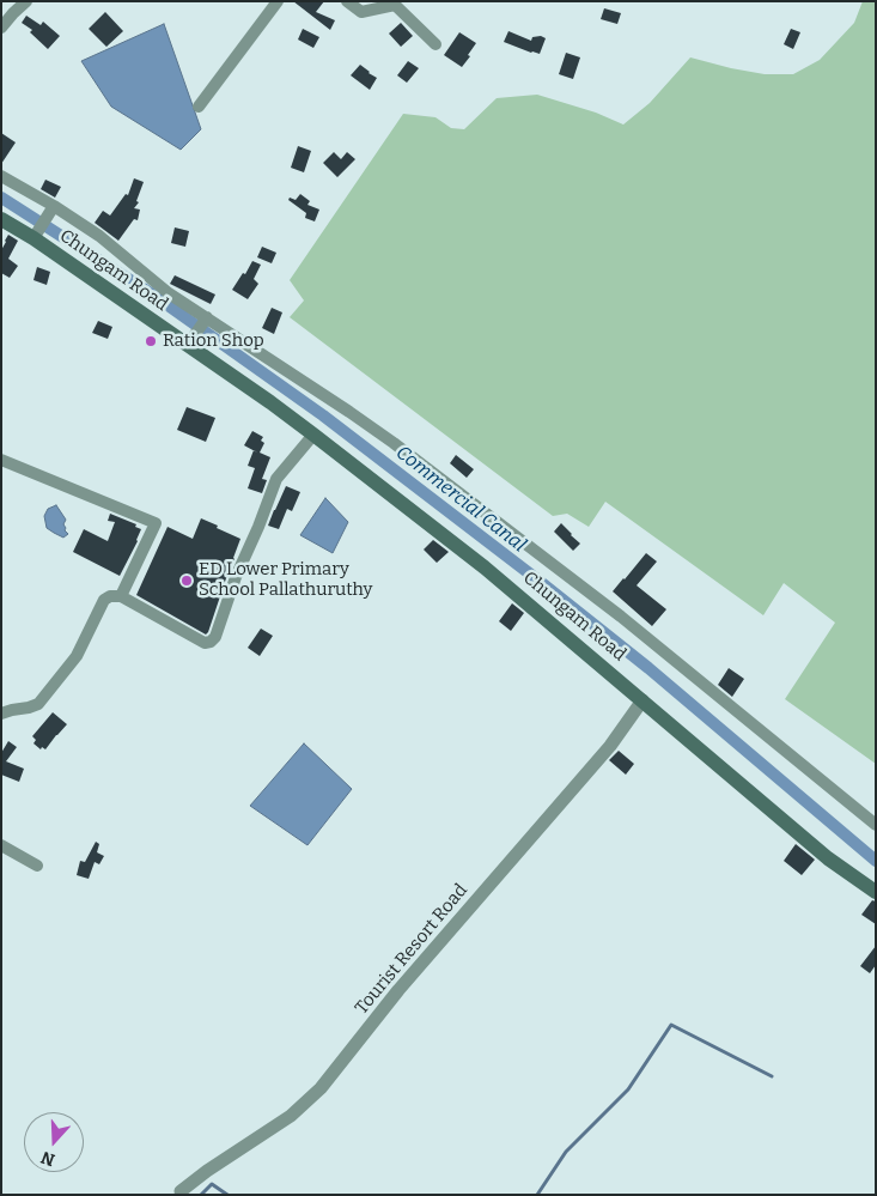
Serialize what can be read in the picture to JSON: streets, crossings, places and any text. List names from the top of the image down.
{
  "streets": {
    "main road": ["Chungam Road"],
    "street": ["Tourist Resort Road"]
  },
  "crossings": [
    ["Chungam Road", "Tourist Resort Road"]
  ],
  "water": ["Commercial Canal"],
  "places": ["Ration Shop", "ED Lower Primary School Pallathuruthy"],
  "north": "bottom"
}
